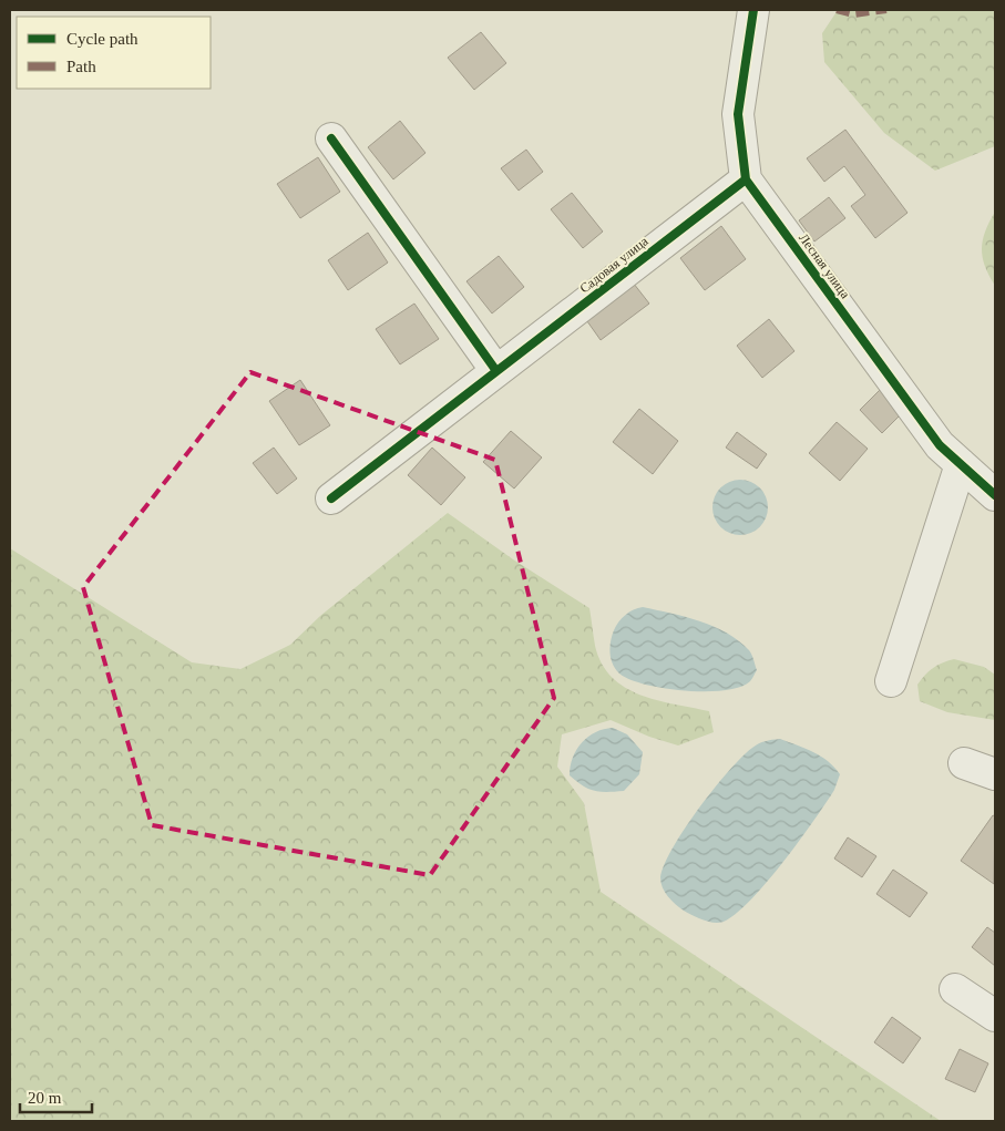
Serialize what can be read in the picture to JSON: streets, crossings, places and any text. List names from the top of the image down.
{
  "streets": {
    "street": ["Садовая улица", "Лесная улица"]
  },
  "crossings": [
    ["Садовая улица", "Лесная улица"]
  ],
  "legend": ["Cycle path", "Path"],
  "scale_bar": "20 m"
}
